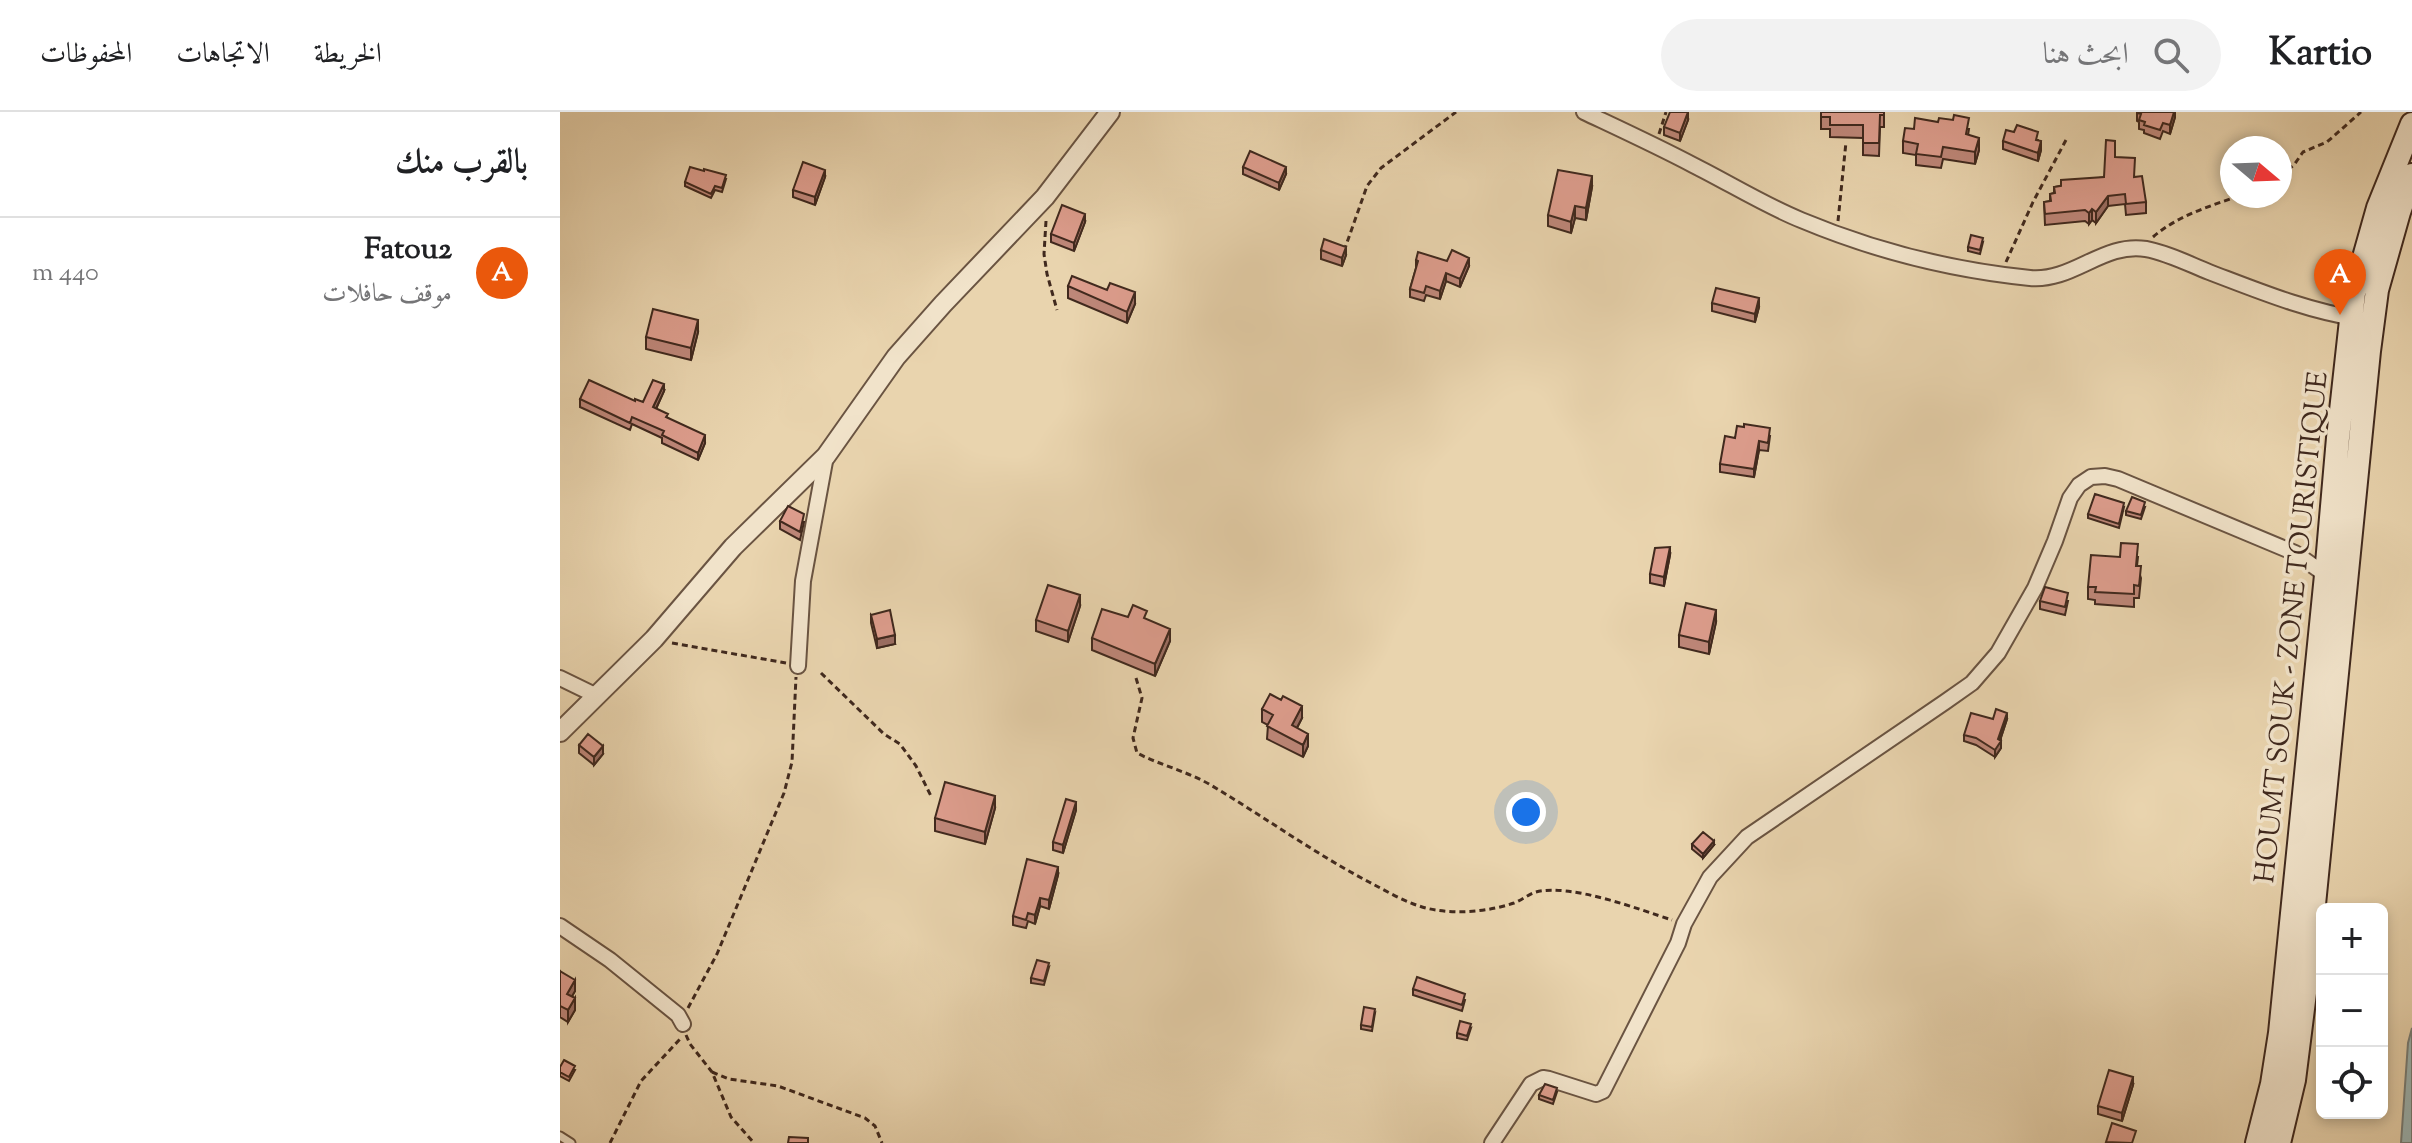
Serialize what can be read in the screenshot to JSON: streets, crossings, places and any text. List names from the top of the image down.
{
  "streets": {
    "main road": ["HOUMT SOUK - ZONE TOURISTIQUE"]
  },
  "north": "right",
  "page": {
    "header": "Kartio",
    "search": "ابحث هنا",
    "nav": ["الخريطة", "الاتجاهات", "المحفوظات"],
    "heading": "بالقرب منك",
    "list": [
      {
        "mark": "A",
        "name": "Fatou2",
        "note": "موقف حافلات",
        "value": "440 m"
      }
    ],
    "pins": "A",
    "map_buttons": ["+", "−"]
  }
}
